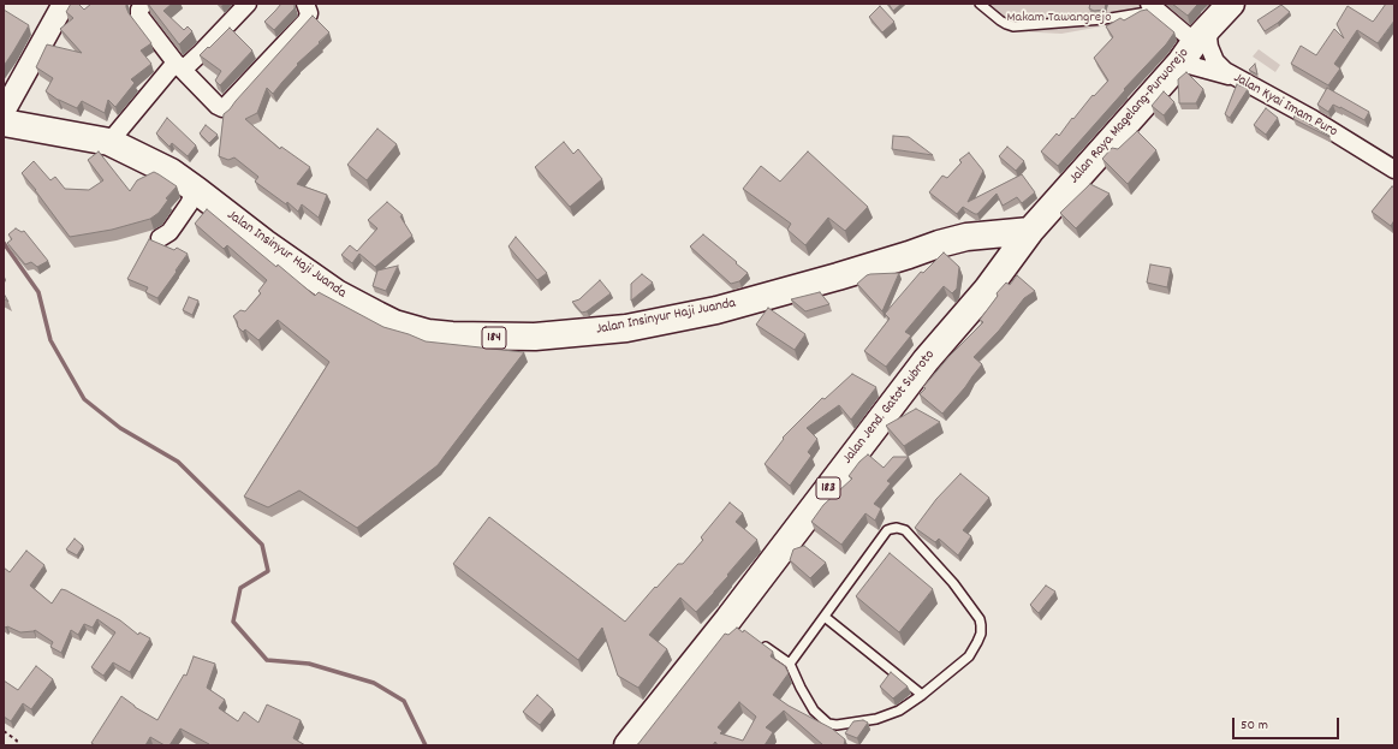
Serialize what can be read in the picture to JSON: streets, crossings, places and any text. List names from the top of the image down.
{
  "streets": {
    "main road": [
      "Jalan Raya Magelang-Purworejo",
      "Jalan Insinyur Haji Juanda",
      "184",
      "Jalan Jend. Gatot Subroto",
      "183"
    ],
    "street": ["Jalan Kyai Imam Puro"]
  },
  "crossings": [
    ["Jalan Kyai Imam Puro", "Jalan Raya Magelang-Purworejo"],
    ["Jalan Raya Magelang-Purworejo", "Jalan Insinyur Haji Juanda"],
    ["Jalan Raya Magelang-Purworejo", "Jalan Jend. Gatot Subroto"],
    ["Jalan Insinyur Haji Juanda", "Jalan Jend. Gatot Subroto"]
  ],
  "parks": ["Makam Tawangrejo"],
  "scale_bar": "50 m"
}
